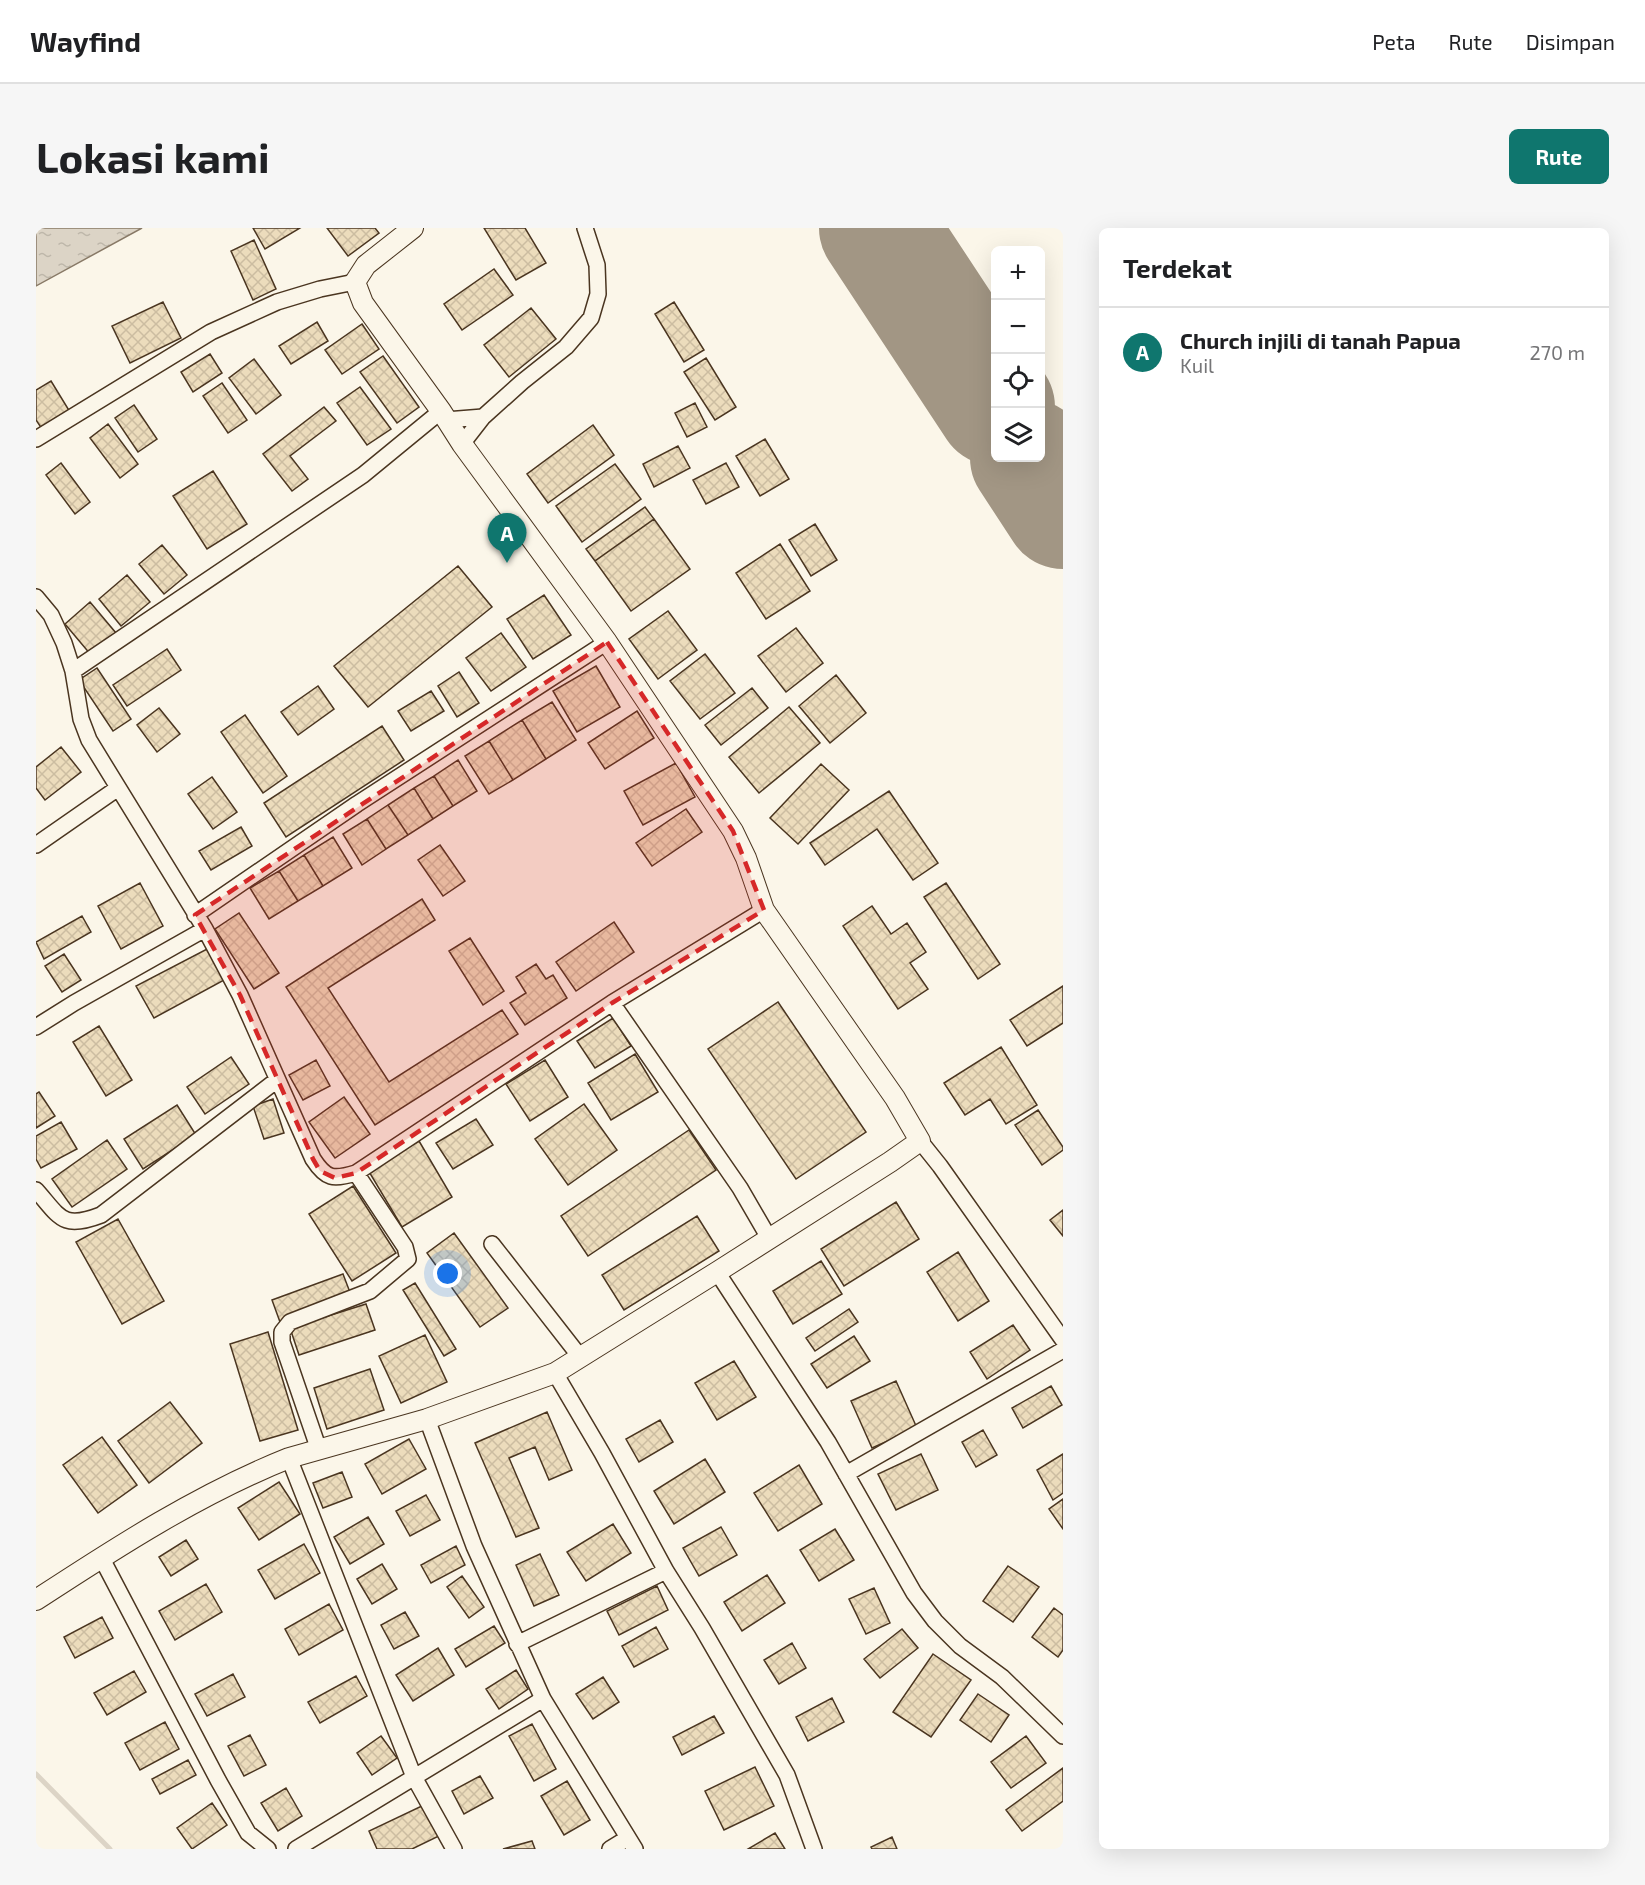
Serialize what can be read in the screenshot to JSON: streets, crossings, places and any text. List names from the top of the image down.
{
  "page": {
    "header": "Wayfind",
    "nav": ["Peta", "Rute", "Disimpan"],
    "buttons": "Rute",
    "title": "Lokasi kami",
    "heading": "Terdekat",
    "map_buttons": ["+", "−"],
    "list": [
      {
        "mark": "A",
        "name": "Church injili di tanah Papua",
        "note": "Kuil",
        "value": "270 m"
      }
    ],
    "pins": "A"
  }
}
